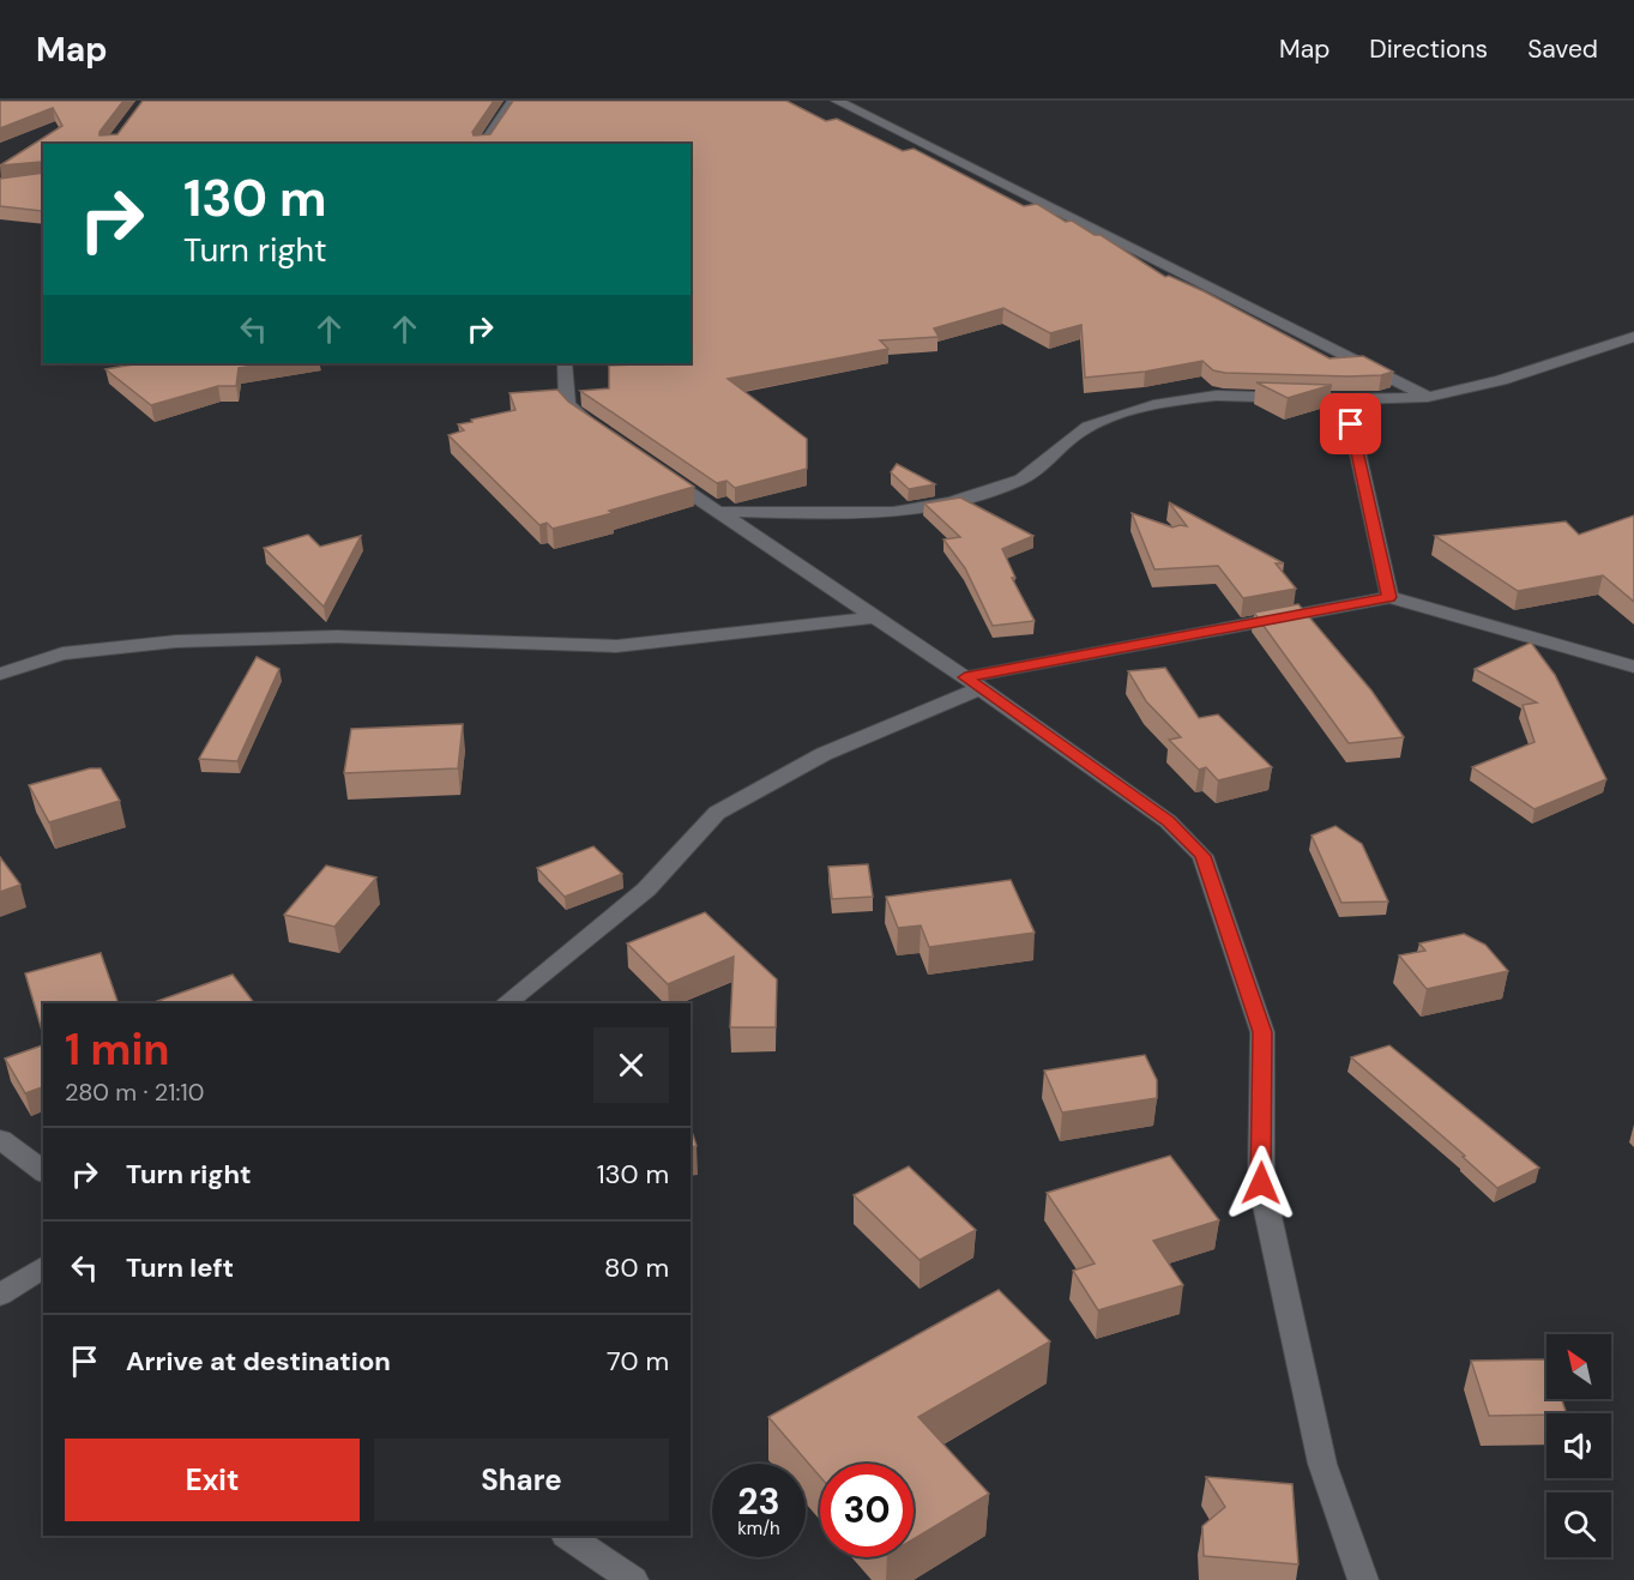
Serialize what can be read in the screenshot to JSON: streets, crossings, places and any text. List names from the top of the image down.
{
  "north": "top left",
  "page": {
    "header": "Map",
    "nav": ["Map", "Directions", "Saved"],
    "turn": ["130 m", "Turn right"],
    "heading": ["1 min", "280 m · 21:10"],
    "list": [
      {
        "name": "Turn right",
        "value": "130 m"
      },
      {
        "name": "Turn left",
        "value": "80 m"
      },
      {
        "name": "Arrive at destination",
        "value": "70 m"
      }
    ],
    "buttons": ["Exit", "Share"],
    "speed": "23 km/h",
    "limit": "30"
  }
}
